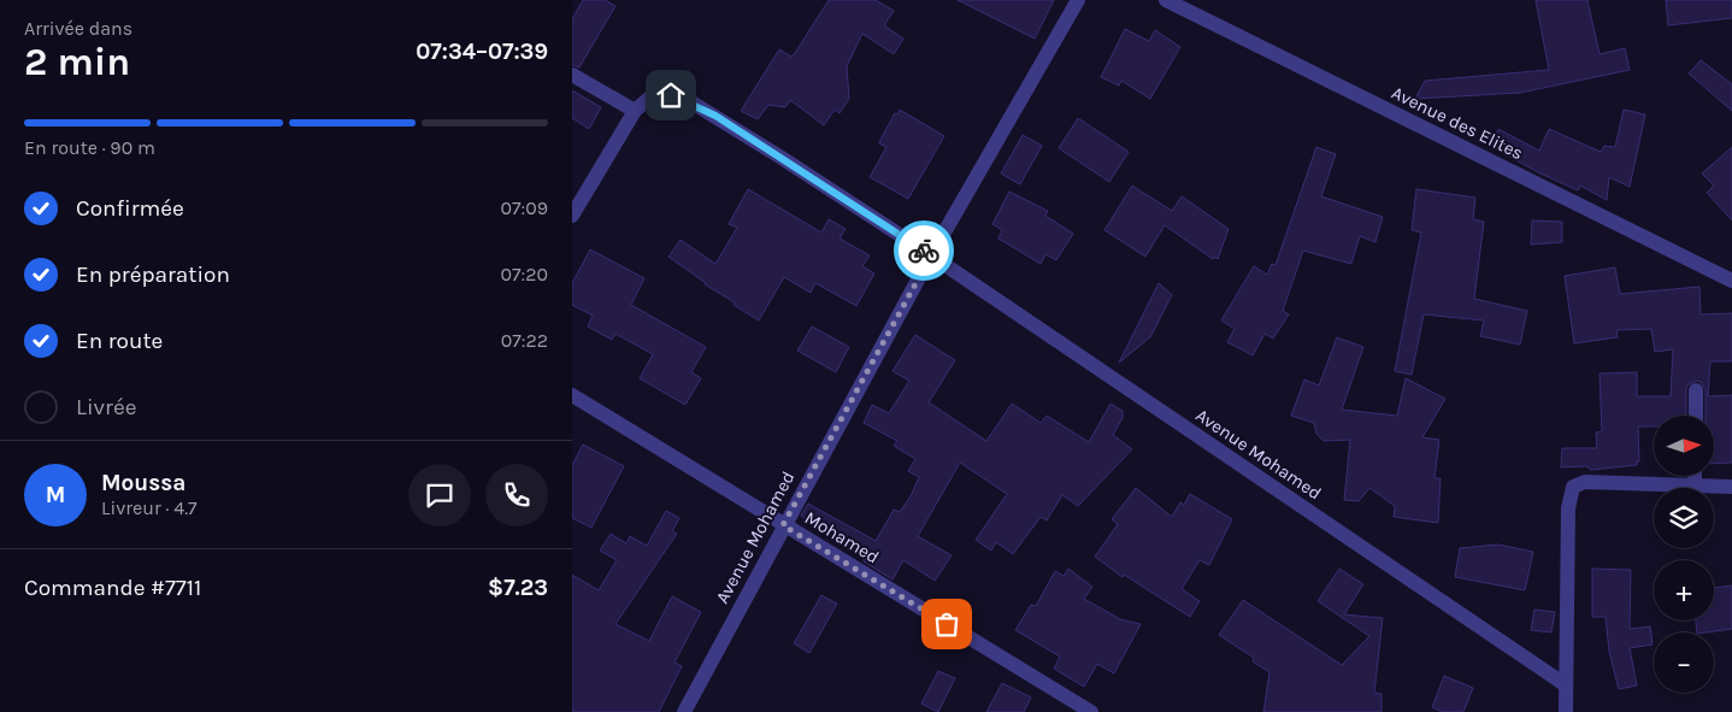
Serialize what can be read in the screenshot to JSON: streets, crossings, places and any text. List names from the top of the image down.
{
  "streets": {
    "street": ["Avenue des Elites", "Avenue Mohamed", "Mohamed"]
  },
  "crossings": [
    ["Avenue Mohamed", "Mohamed"]
  ],
  "north": "right",
  "page": {
    "heading": ["2 min", "Arrivée dans", "07:34–07:39"],
    "panel": [
      "Moussa",
      "Livreur · 4.7",
      "Commande #7711",
      "$7.23"
    ],
    "bar": "En route · 90 m",
    "list": [
      ["Confirmée", "07:09"],
      ["En préparation", "07:20"],
      ["En route", "07:22"],
      "Livrée"
    ],
    "map_buttons": ["+", "−"],
    "round": "M"
  }
}
